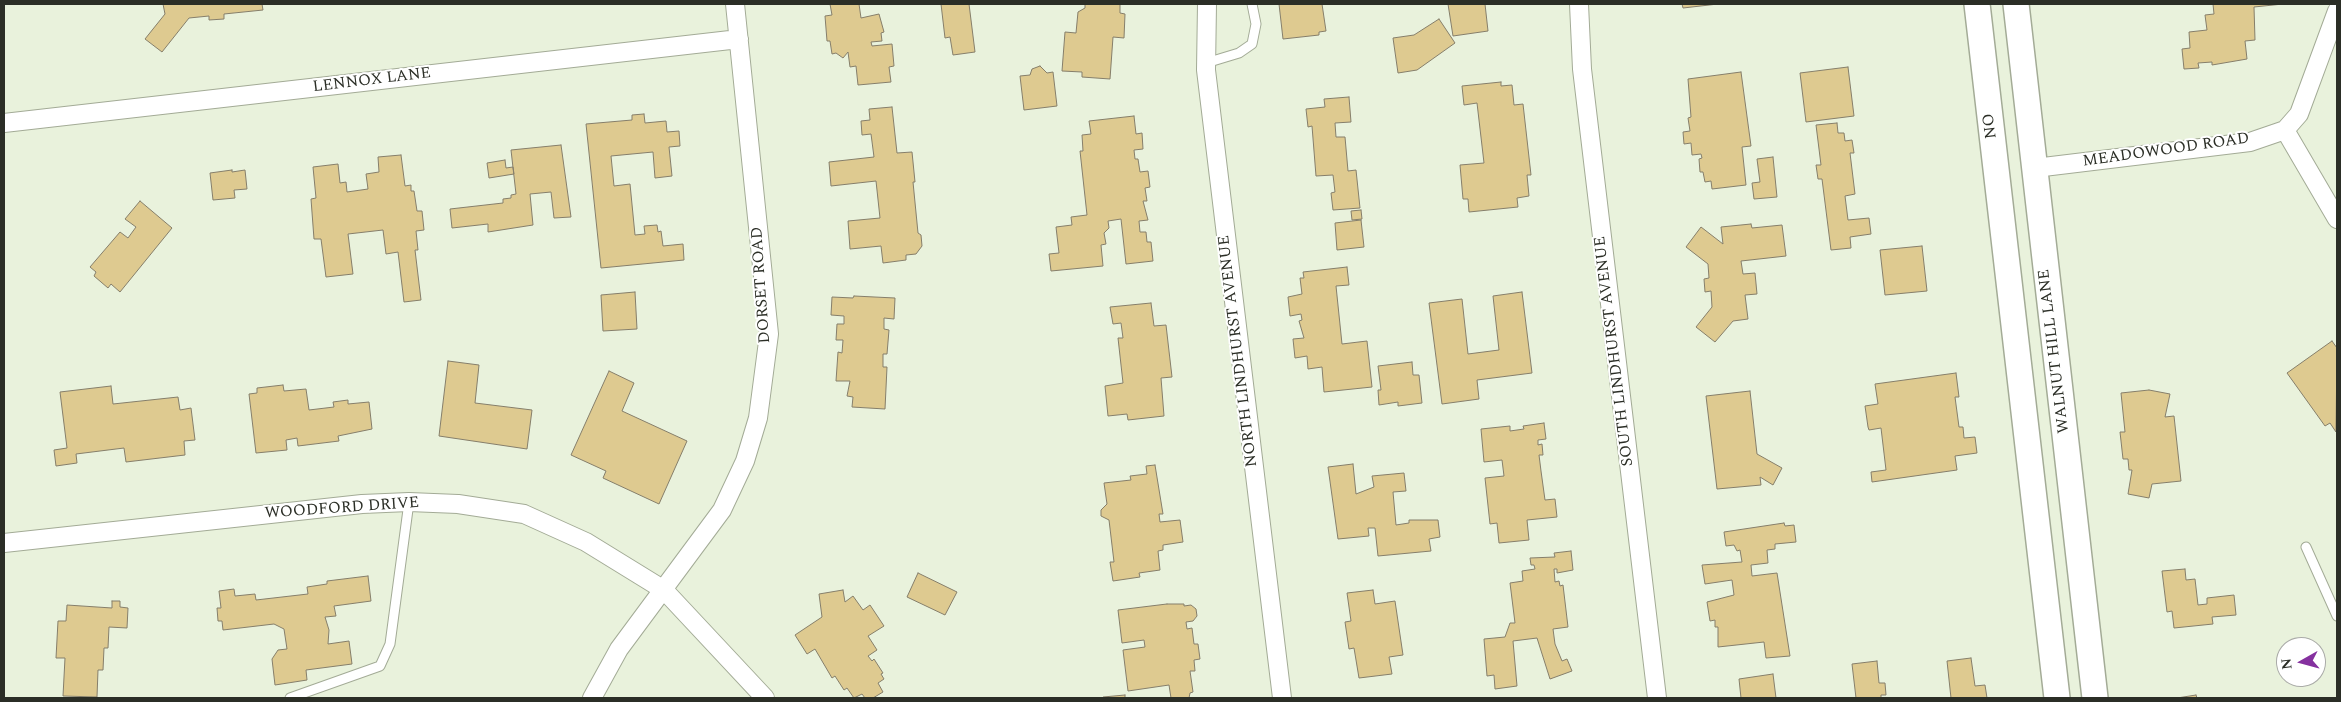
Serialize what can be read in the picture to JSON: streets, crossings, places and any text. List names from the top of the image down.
{
  "streets": {
    "main road": ["NO", "WALNUT HILL LANE"],
    "street": [
      "LENNOX LANE",
      "MEADOWOOD ROAD",
      "DORSET ROAD",
      "NORTH LINDHURST AVENUE",
      "SOUTH LINDHURST AVENUE",
      "WOODFORD DRIVE"
    ]
  },
  "crossings": [
    ["LENNOX LANE", "DORSET ROAD"],
    ["MEADOWOOD ROAD", "WALNUT HILL LANE"],
    ["DORSET ROAD", "WOODFORD DRIVE"]
  ],
  "north": "left"
}
